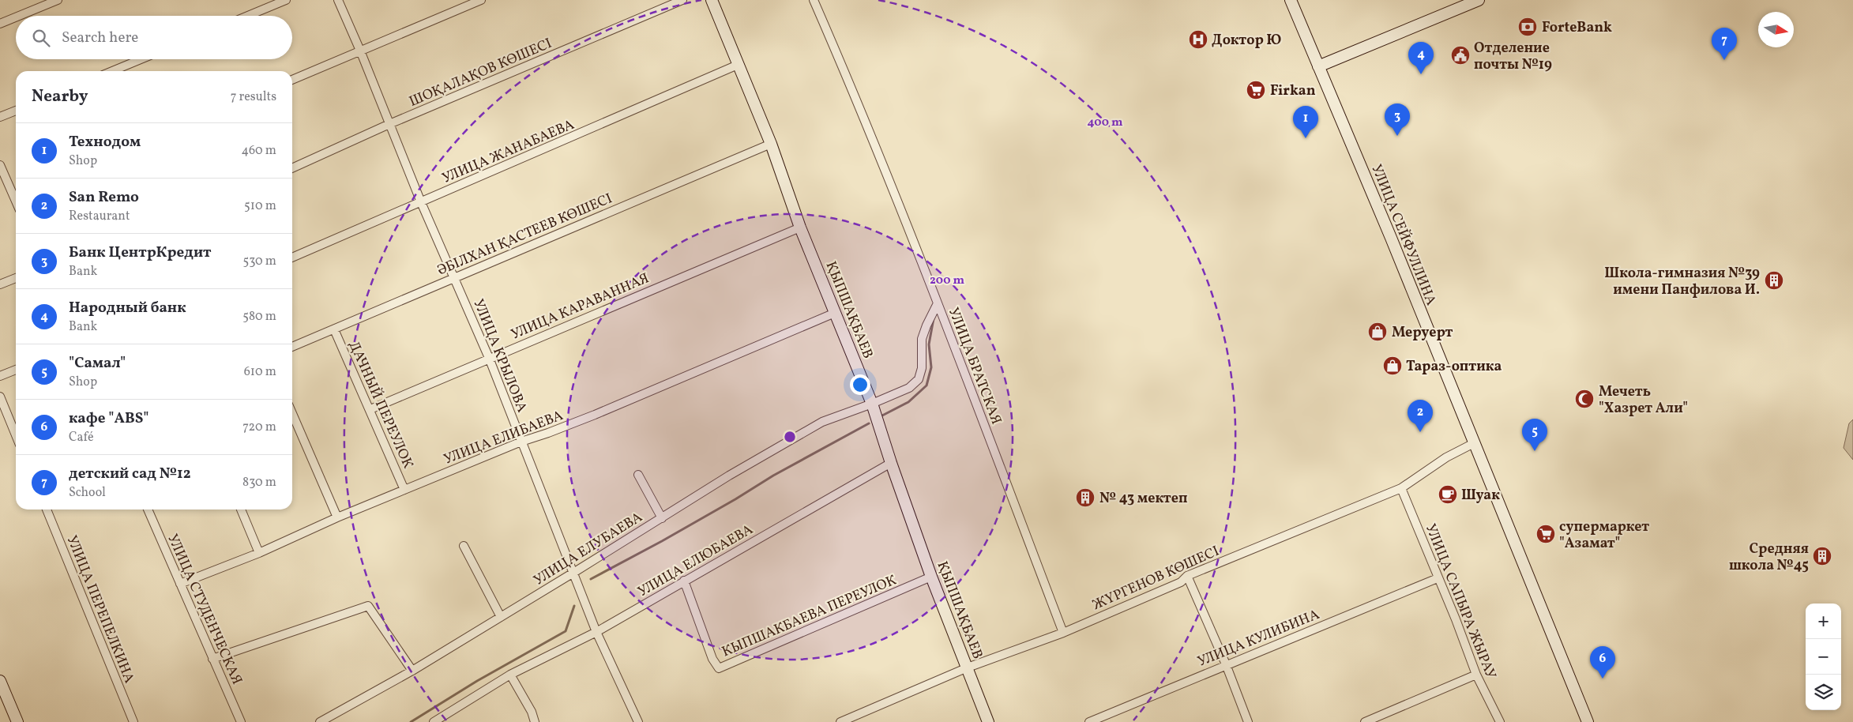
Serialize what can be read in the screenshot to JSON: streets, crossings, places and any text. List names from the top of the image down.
{
  "streets": {
    "street": [
      "ШОҚАЛАҚОВ КӨШЕСІ",
      "УЛИЦА ЖАНАБАЕВА",
      "ӘБІЛХАН ҚАСТЕЕВ КӨШЕСІ",
      "УЛИЦА СЕЙФУЛЛИНА",
      "УЛИЦА КАРАВАННАЯ",
      "ҚЫПШАҚБАЕВ",
      "УЛИЦА КРЫЛОВА",
      "УЛИЦА БРАТСКАЯ",
      "ДАЧНЫЙ ПЕРЕУЛОК",
      "УЛИЦА ЕЛИБАЕВА",
      "УЛИЦА ЕЛУБАЕВА",
      "УЛИЦА ЕЛЮБАЕВА",
      "ЖҮРГЕНОВ КӨШЕСІ",
      "УЛИЦА САПЫРА ЖЫРАУ",
      "УЛИЦА ПЕРЕПЕЛКИНА",
      "УЛИЦА СТУДЕНЧЕСКАЯ",
      "КЫПШАКБАЕВА ПЕРЕУЛОК",
      "УЛИЦА КУЛИБИНА"
    ]
  },
  "crossings": [
    ["ШОҚАЛАҚОВ КӨШЕСІ", "УЛИЦА КРЫЛОВА"],
    ["УЛИЦА ЖАНАБАЕВА", "ҚЫПШАҚБАЕВ"],
    ["УЛИЦА ЖАНАБАЕВА", "УЛИЦА КРЫЛОВА"],
    ["ӘБІЛХАН ҚАСТЕЕВ КӨШЕСІ", "ҚЫПШАҚБАЕВ"],
    ["ӘБІЛХАН ҚАСТЕЕВ КӨШЕСІ", "УЛИЦА КРЫЛОВА"],
    ["ӘБІЛХАН ҚАСТЕЕВ КӨШЕСІ", "ДАЧНЫЙ ПЕРЕУЛОК"],
    ["УЛИЦА СЕЙФУЛЛИНА", "ЖҮРГЕНОВ КӨШЕСІ"],
    ["УЛИЦА КАРАВАННАЯ", "ҚЫПШАҚБАЕВ"],
    ["УЛИЦА КАРАВАННАЯ", "УЛИЦА КРЫЛОВА"],
    ["УЛИЦА КАРАВАННАЯ", "ДАЧНЫЙ ПЕРЕУЛОК"],
    ["ҚЫПШАҚБАЕВ", "УЛИЦА ЕЛИБАЕВА"],
    ["ҚЫПШАҚБАЕВ", "УЛИЦА ЕЛУБАЕВА"],
    ["ҚЫПШАҚБАЕВ", "УЛИЦА ЕЛЮБАЕВА"],
    ["ҚЫПШАҚБАЕВ", "ЖҮРГЕНОВ КӨШЕСІ"],
    ["ҚЫПШАҚБАЕВ", "КЫПШАКБАЕВА ПЕРЕУЛОК"],
    ["УЛИЦА КРЫЛОВА", "УЛИЦА ЕЛИБАЕВА"],
    ["УЛИЦА КРЫЛОВА", "УЛИЦА ЕЛУБАЕВА"],
    ["УЛИЦА КРЫЛОВА", "УЛИЦА ЕЛЮБАЕВА"],
    ["УЛИЦА БРАТСКАЯ", "УЛИЦА ЕЛУБАЕВА"],
    ["УЛИЦА БРАТСКАЯ", "ЖҮРГЕНОВ КӨШЕСІ"],
    ["ДАЧНЫЙ ПЕРЕУЛОК", "УЛИЦА ЕЛИБАЕВА"],
    ["УЛИЦА ЕЛИБАЕВА", "УЛИЦА СТУДЕНЧЕСКАЯ"],
    ["УЛИЦА ЕЛЮБАЕВА", "КЫПШАКБАЕВА ПЕРЕУЛОК"],
    ["ЖҮРГЕНОВ КӨШЕСІ", "УЛИЦА САПЫРА ЖЫРАУ"],
    ["УЛИЦА САПЫРА ЖЫРАУ", "УЛИЦА КУЛИБИНА"]
  ],
  "places": {
    "bank": ["ForteBank"],
    "hospital": ["Доктор Ю"],
    "public building": ["Отделение почты №19"],
    "supermarket": ["Firkan", "супермаркет \"Азамат\""],
    "building": ["Школа-гимназия №39 имени Панфилова И.", "№ 43 мектеп", "Средняя школа №45"],
    "shop": ["Меруерт", "Тараз-оптика"],
    "mosque": ["Мечеть \"Хазрет Али\""],
    "cafe": ["Шуак"]
  },
  "north": "right",
  "page": {
    "search": "Search here",
    "pins": [
      "7",
      "4",
      "3",
      "1",
      "2",
      "5",
      "6"
    ],
    "heading": ["Nearby", "7 results"],
    "list": [
      {
        "mark": "1",
        "name": "Технодом",
        "note": "Shop",
        "value": "460 m"
      },
      {
        "mark": "2",
        "name": "San Remo",
        "note": "Restaurant",
        "value": "510 m"
      },
      {
        "mark": "3",
        "name": "Банк ЦентрКредит",
        "note": "Bank",
        "value": "530 m"
      },
      {
        "mark": "4",
        "name": "Народный банк",
        "note": "Bank",
        "value": "580 m"
      },
      {
        "mark": "5",
        "name": "\"Самал\"",
        "note": "Shop",
        "value": "610 m"
      },
      {
        "mark": "6",
        "name": "кафе \"ABS\"",
        "note": "Café",
        "value": "720 m"
      },
      {
        "mark": "7",
        "name": "детский сад №12",
        "note": "School",
        "value": "830 m"
      }
    ],
    "map_buttons": ["+", "−"]
  },
  "rings": ["400 m", "200 m"]
}
